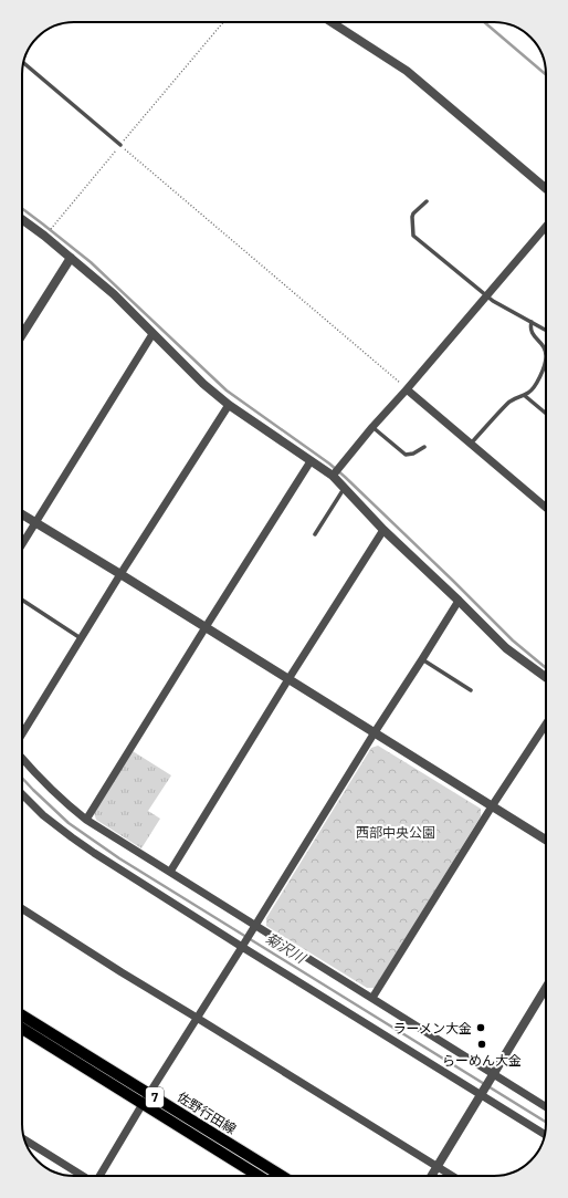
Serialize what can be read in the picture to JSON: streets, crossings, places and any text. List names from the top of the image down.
{
  "streets": {
    "main road": ["7", "佐野行田線"]
  },
  "water": ["菊沢川"],
  "parks": ["西部中央公園"],
  "places": ["ラーメン大金", "らーめん大金"]
}
